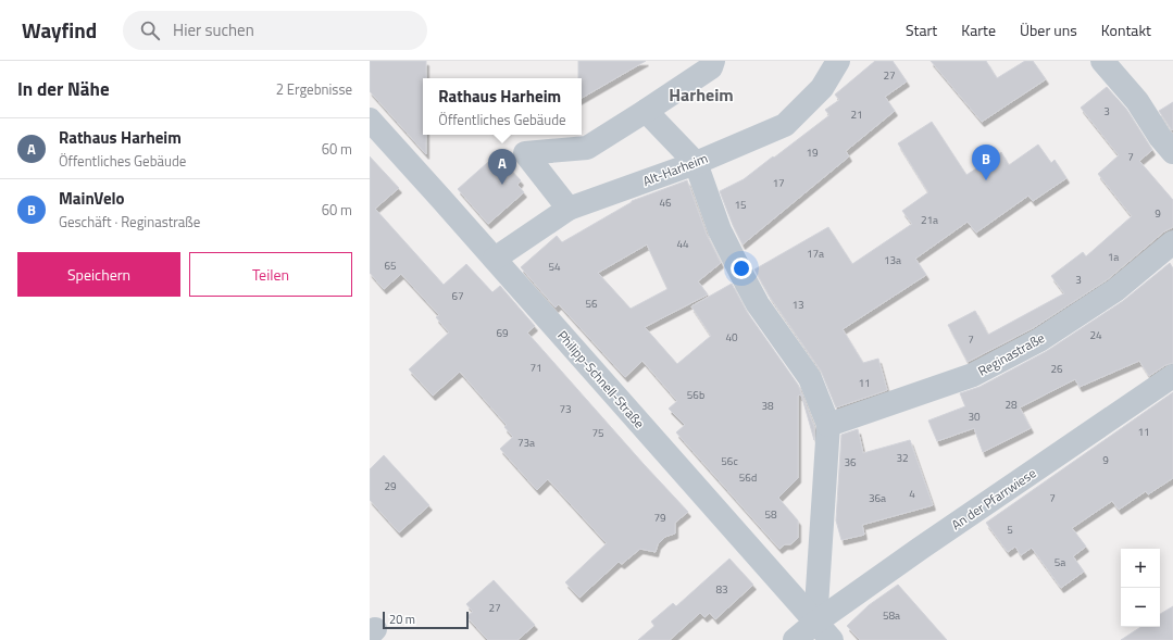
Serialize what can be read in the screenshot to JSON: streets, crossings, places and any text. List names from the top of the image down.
{
  "streets": {
    "street": [
      "Alt-Harheim",
      "Reginastraße",
      "Philipp-Schnell-Straße",
      "An der Pfarrwiese"
    ]
  },
  "crossings": [
    ["Alt-Harheim", "Philipp-Schnell-Straße"],
    ["Philipp-Schnell-Straße", "An der Pfarrwiese"]
  ],
  "districts": ["Harheim"],
  "house_numbers": [
    "27",
    "3",
    "21",
    "19",
    "7",
    "17",
    "46",
    "15",
    "9",
    "21a",
    "44",
    "17a",
    "1a",
    "13a",
    "65",
    "54",
    "3",
    "67",
    "56",
    "13",
    "69",
    "24",
    "40",
    "7",
    "71",
    "26",
    "11",
    "56b",
    "28",
    "38",
    "73",
    "30",
    "11",
    "75",
    "73a",
    "32",
    "9",
    "56c",
    "36",
    "56d",
    "29",
    "4",
    "36a",
    "7",
    "58",
    "79",
    "5",
    "5a",
    "83",
    "27",
    "58a"
  ],
  "scale_bar": "20 m",
  "page": {
    "header": "Wayfind",
    "search": "Hier suchen",
    "nav": [
      "Start",
      "Karte",
      "Über uns",
      "Kontakt"
    ],
    "heading": ["In der Nähe", "2 Ergebnisse"],
    "popup": ["Rathaus Harheim", "Öffentliches Gebäude"],
    "list": [
      {
        "mark": "A",
        "name": "Rathaus Harheim",
        "note": "Öffentliches Gebäude",
        "value": "60 m"
      },
      {
        "mark": "B",
        "name": "MainVelo",
        "note": "Geschäft · Reginastraße",
        "value": "60 m"
      }
    ],
    "pins": ["B", "A"],
    "buttons": ["Speichern", "Teilen"],
    "map_buttons": ["+", "−"],
    "scale": "20 m"
  }
}
